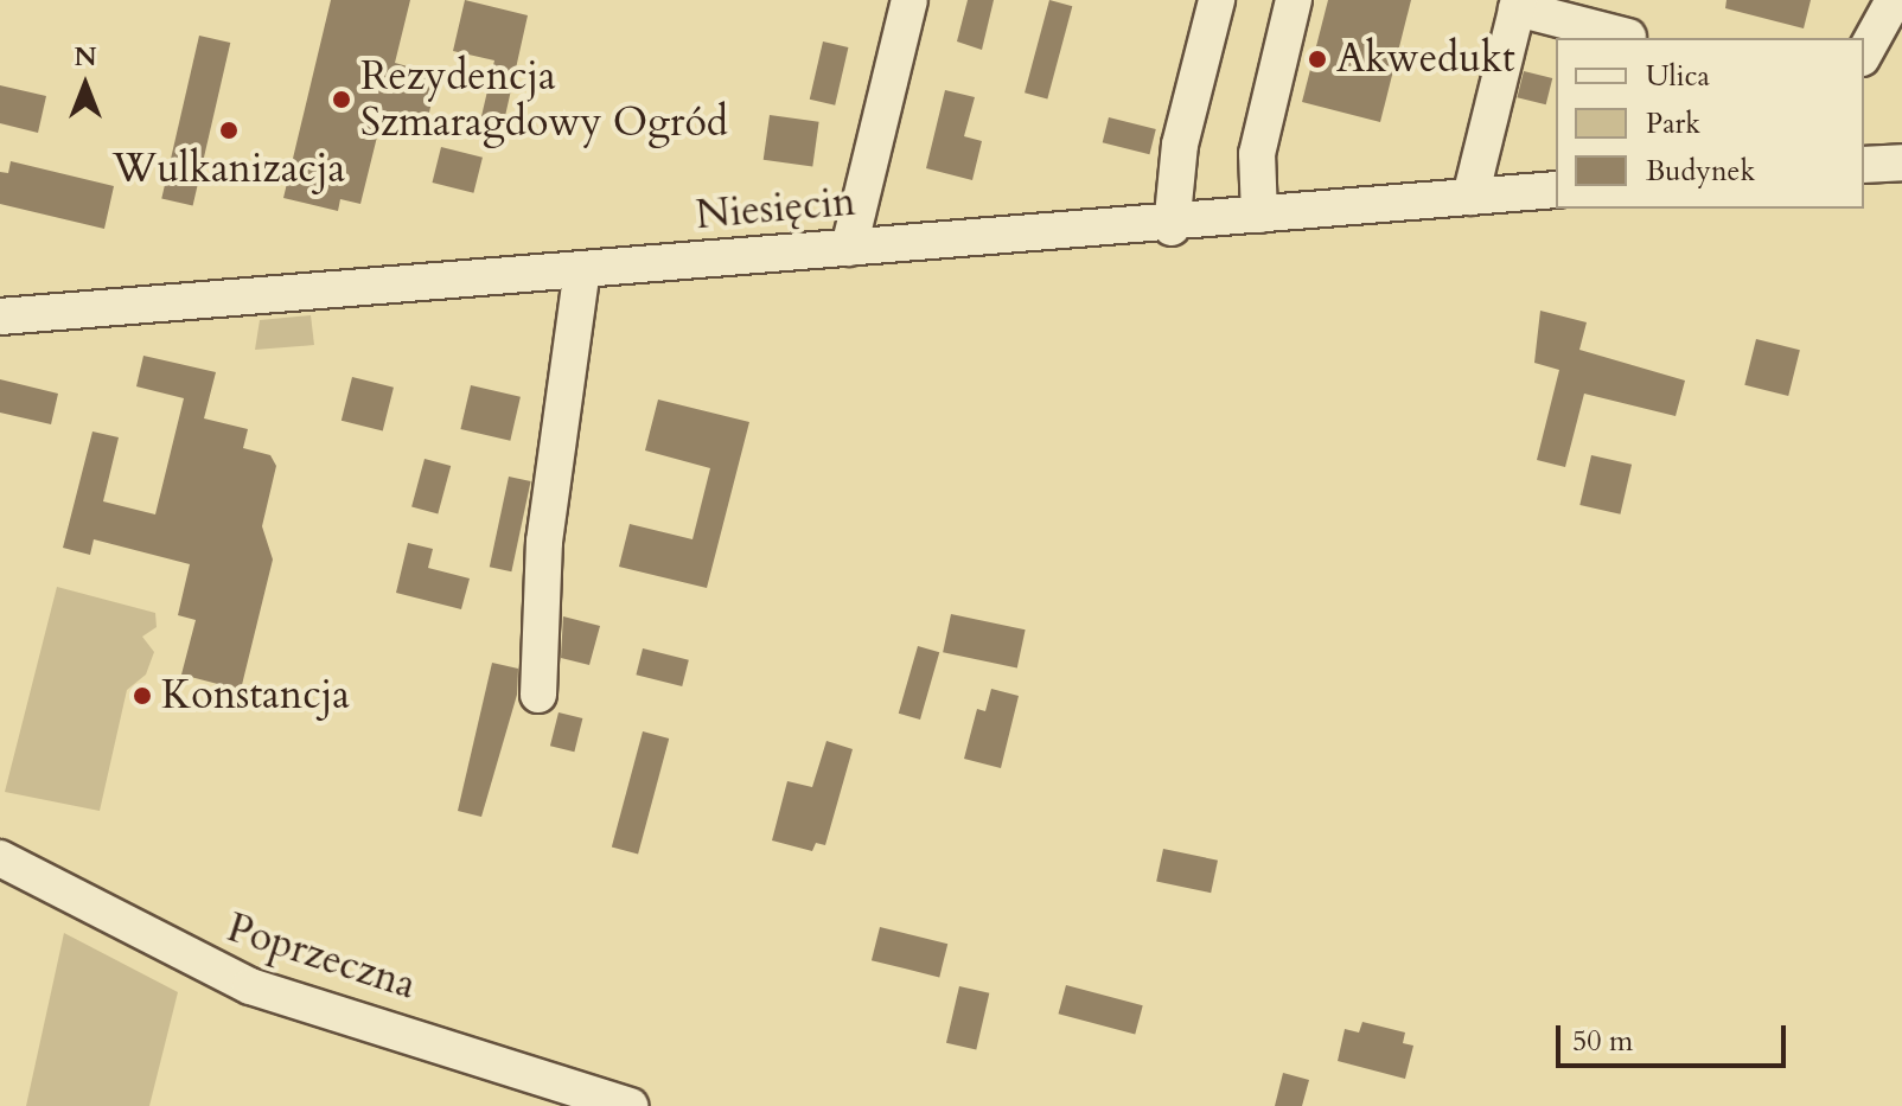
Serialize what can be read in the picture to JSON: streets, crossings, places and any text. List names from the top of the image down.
{
  "streets": {
    "street": ["Niesięcin", "Poprzeczna"]
  },
  "places": [
    "Akwedukt",
    "Rezydencja Szmaragdowy Ogród",
    "Wulkanizacja",
    "Konstancja"
  ],
  "legend": ["Ulica", "Park", "Budynek"],
  "scale_bar": "50 m",
  "north": "top"
}
